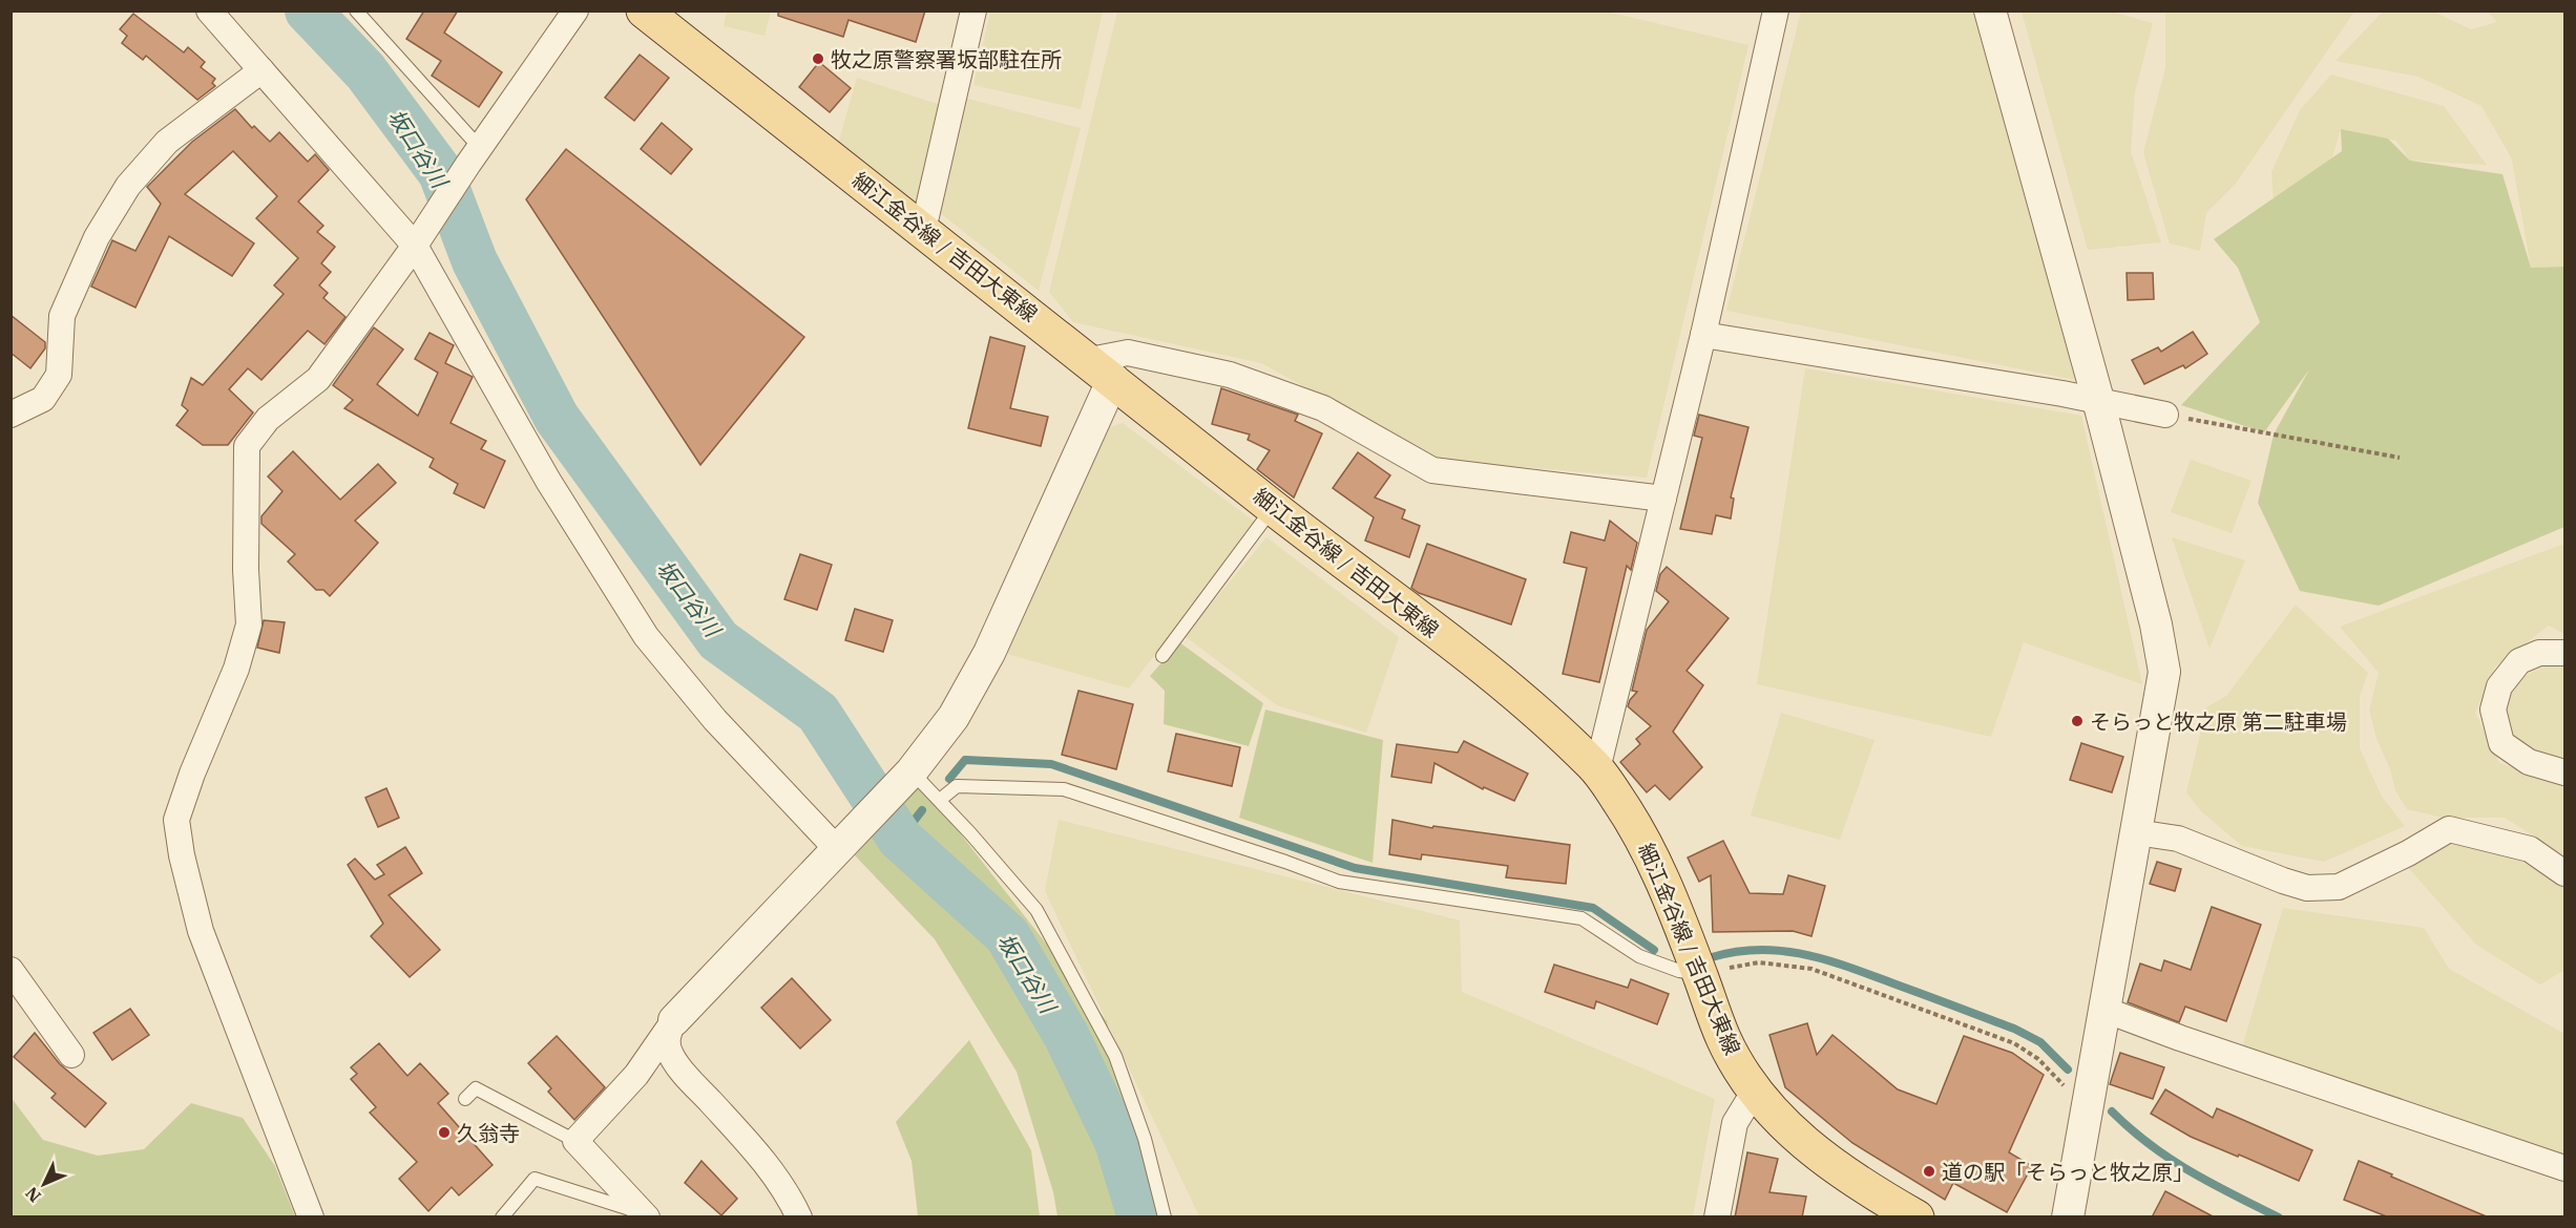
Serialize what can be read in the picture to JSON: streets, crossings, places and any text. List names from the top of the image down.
{
  "streets": {
    "main road": ["細江金谷線 / 吉田大東線"]
  },
  "water": ["坂口谷川"],
  "places": [
    "牧之原警察署坂部駐在所",
    "そらっと牧之原 第二駐車場",
    "久翁寺",
    "道の駅「そらっと牧之原」"
  ],
  "north": "bottom left"
}
